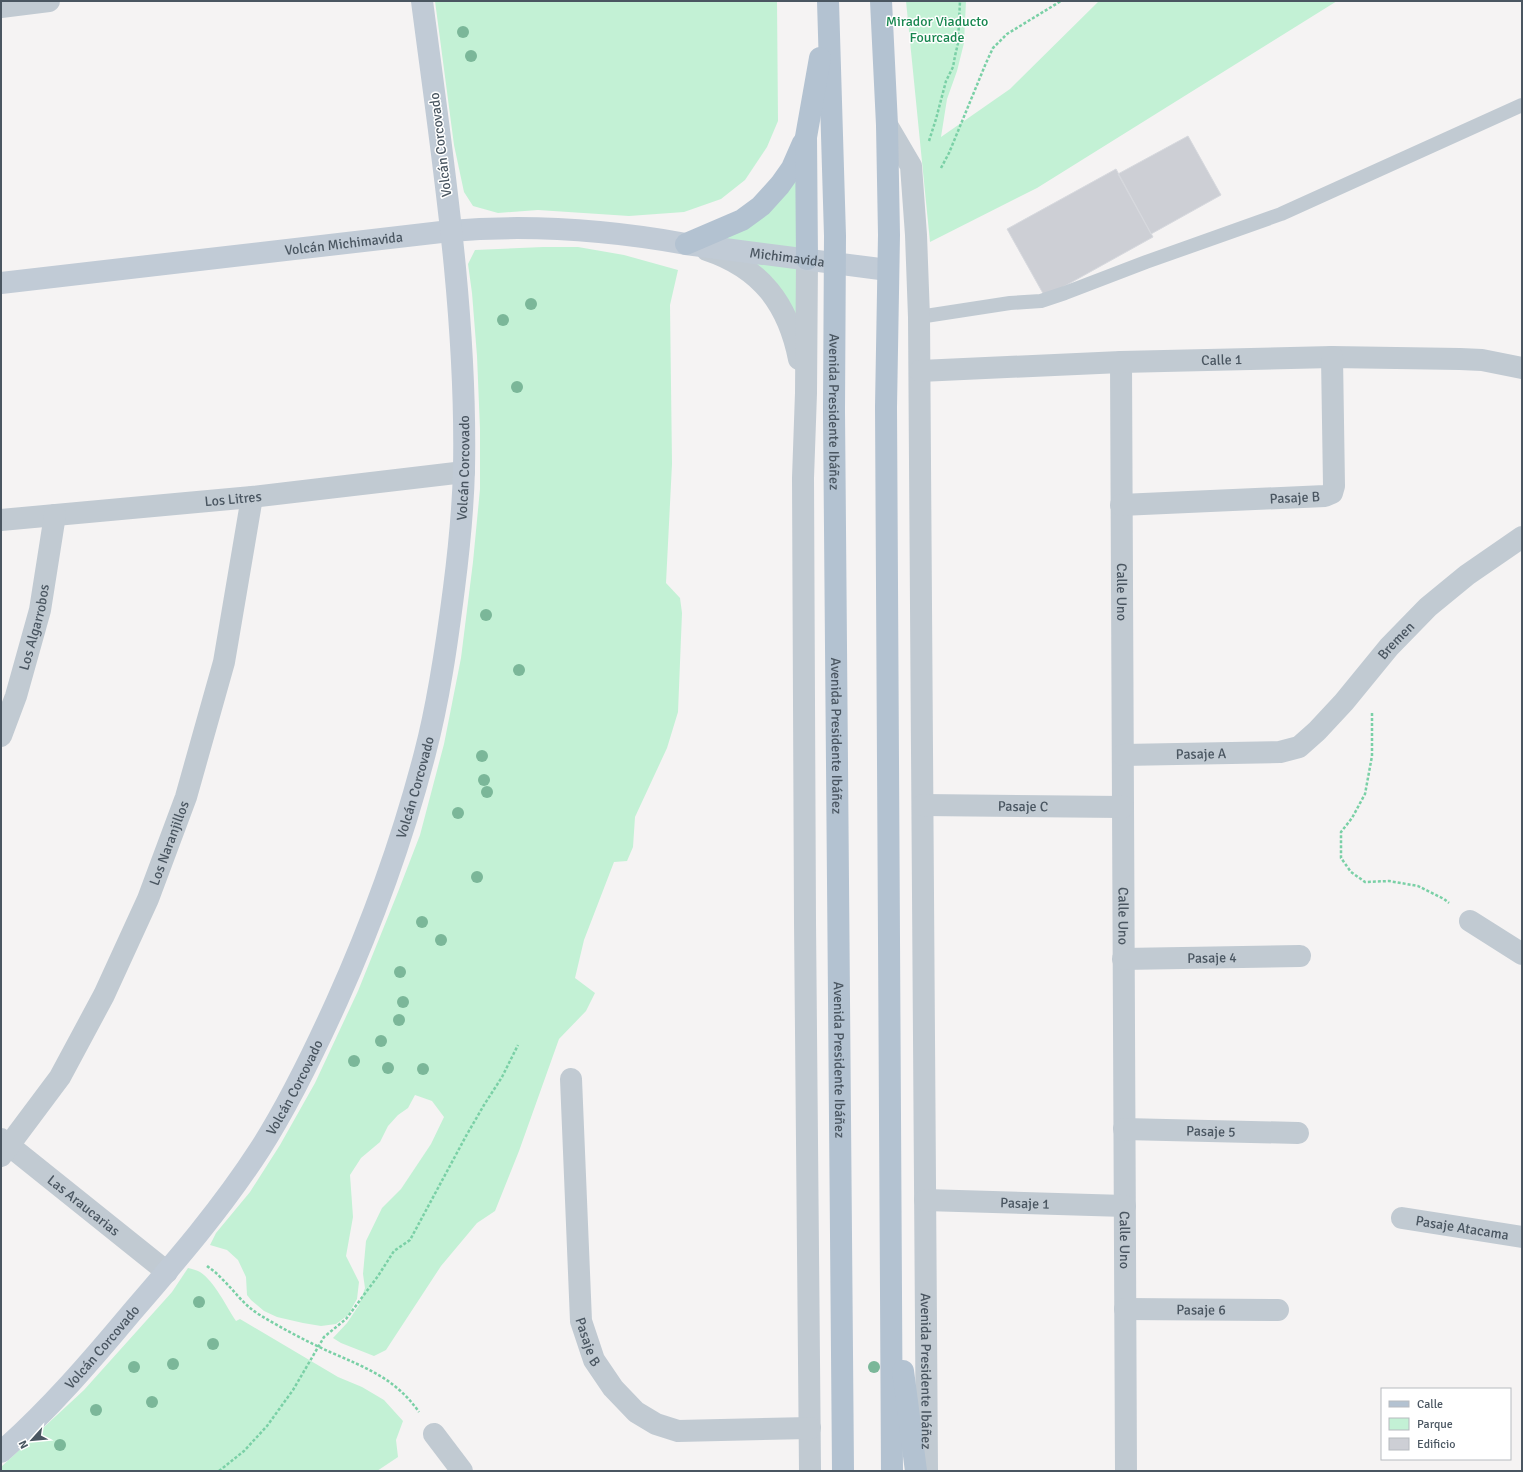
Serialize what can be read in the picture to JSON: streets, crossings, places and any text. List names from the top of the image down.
{
  "streets": {
    "main road": ["Avenida Presidente Ibáñez"],
    "street": [
      "Volcán Corcovado",
      "Volcán Michimavida",
      "Michimavida",
      "Calle 1",
      "Pasaje B",
      "Los Litres",
      "Calle Uno",
      "Los Algarrobos",
      "Bremen",
      "Pasaje A",
      "Pasaje C",
      "Los Naranjillos",
      "Pasaje 4",
      "Pasaje 5",
      "Pasaje 1",
      "Las Araucarias",
      "Pasaje Atacama",
      "Pasaje 6"
    ]
  },
  "crossings": [
    ["Volcán Corcovado", "Volcán Michimavida"],
    ["Volcán Corcovado", "Los Litres"],
    ["Volcán Corcovado", "Las Araucarias"],
    ["Volcán Michimavida", "Michimavida"],
    ["Volcán Michimavida", "Avenida Presidente Ibáñez"],
    ["Michimavida", "Avenida Presidente Ibáñez"],
    ["Calle 1", "Avenida Presidente Ibáñez"],
    ["Calle 1", "Pasaje B"],
    ["Calle 1", "Calle Uno"],
    ["Avenida Presidente Ibáñez", "Pasaje B"],
    ["Avenida Presidente Ibáñez", "Pasaje C"],
    ["Avenida Presidente Ibáñez", "Pasaje 1"],
    ["Pasaje B", "Calle Uno"],
    ["Los Litres", "Los Algarrobos"],
    ["Los Litres", "Los Naranjillos"],
    ["Calle Uno", "Pasaje A"],
    ["Calle Uno", "Pasaje C"],
    ["Calle Uno", "Pasaje 4"],
    ["Calle Uno", "Pasaje 5"],
    ["Calle Uno", "Pasaje 1"],
    ["Calle Uno", "Pasaje 6"],
    ["Bremen", "Pasaje A"],
    ["Los Naranjillos", "Las Araucarias"]
  ],
  "parks": ["Mirador Viaducto Fourcade"],
  "legend": ["Calle", "Parque", "Edificio"],
  "north": "bottom left"
}
